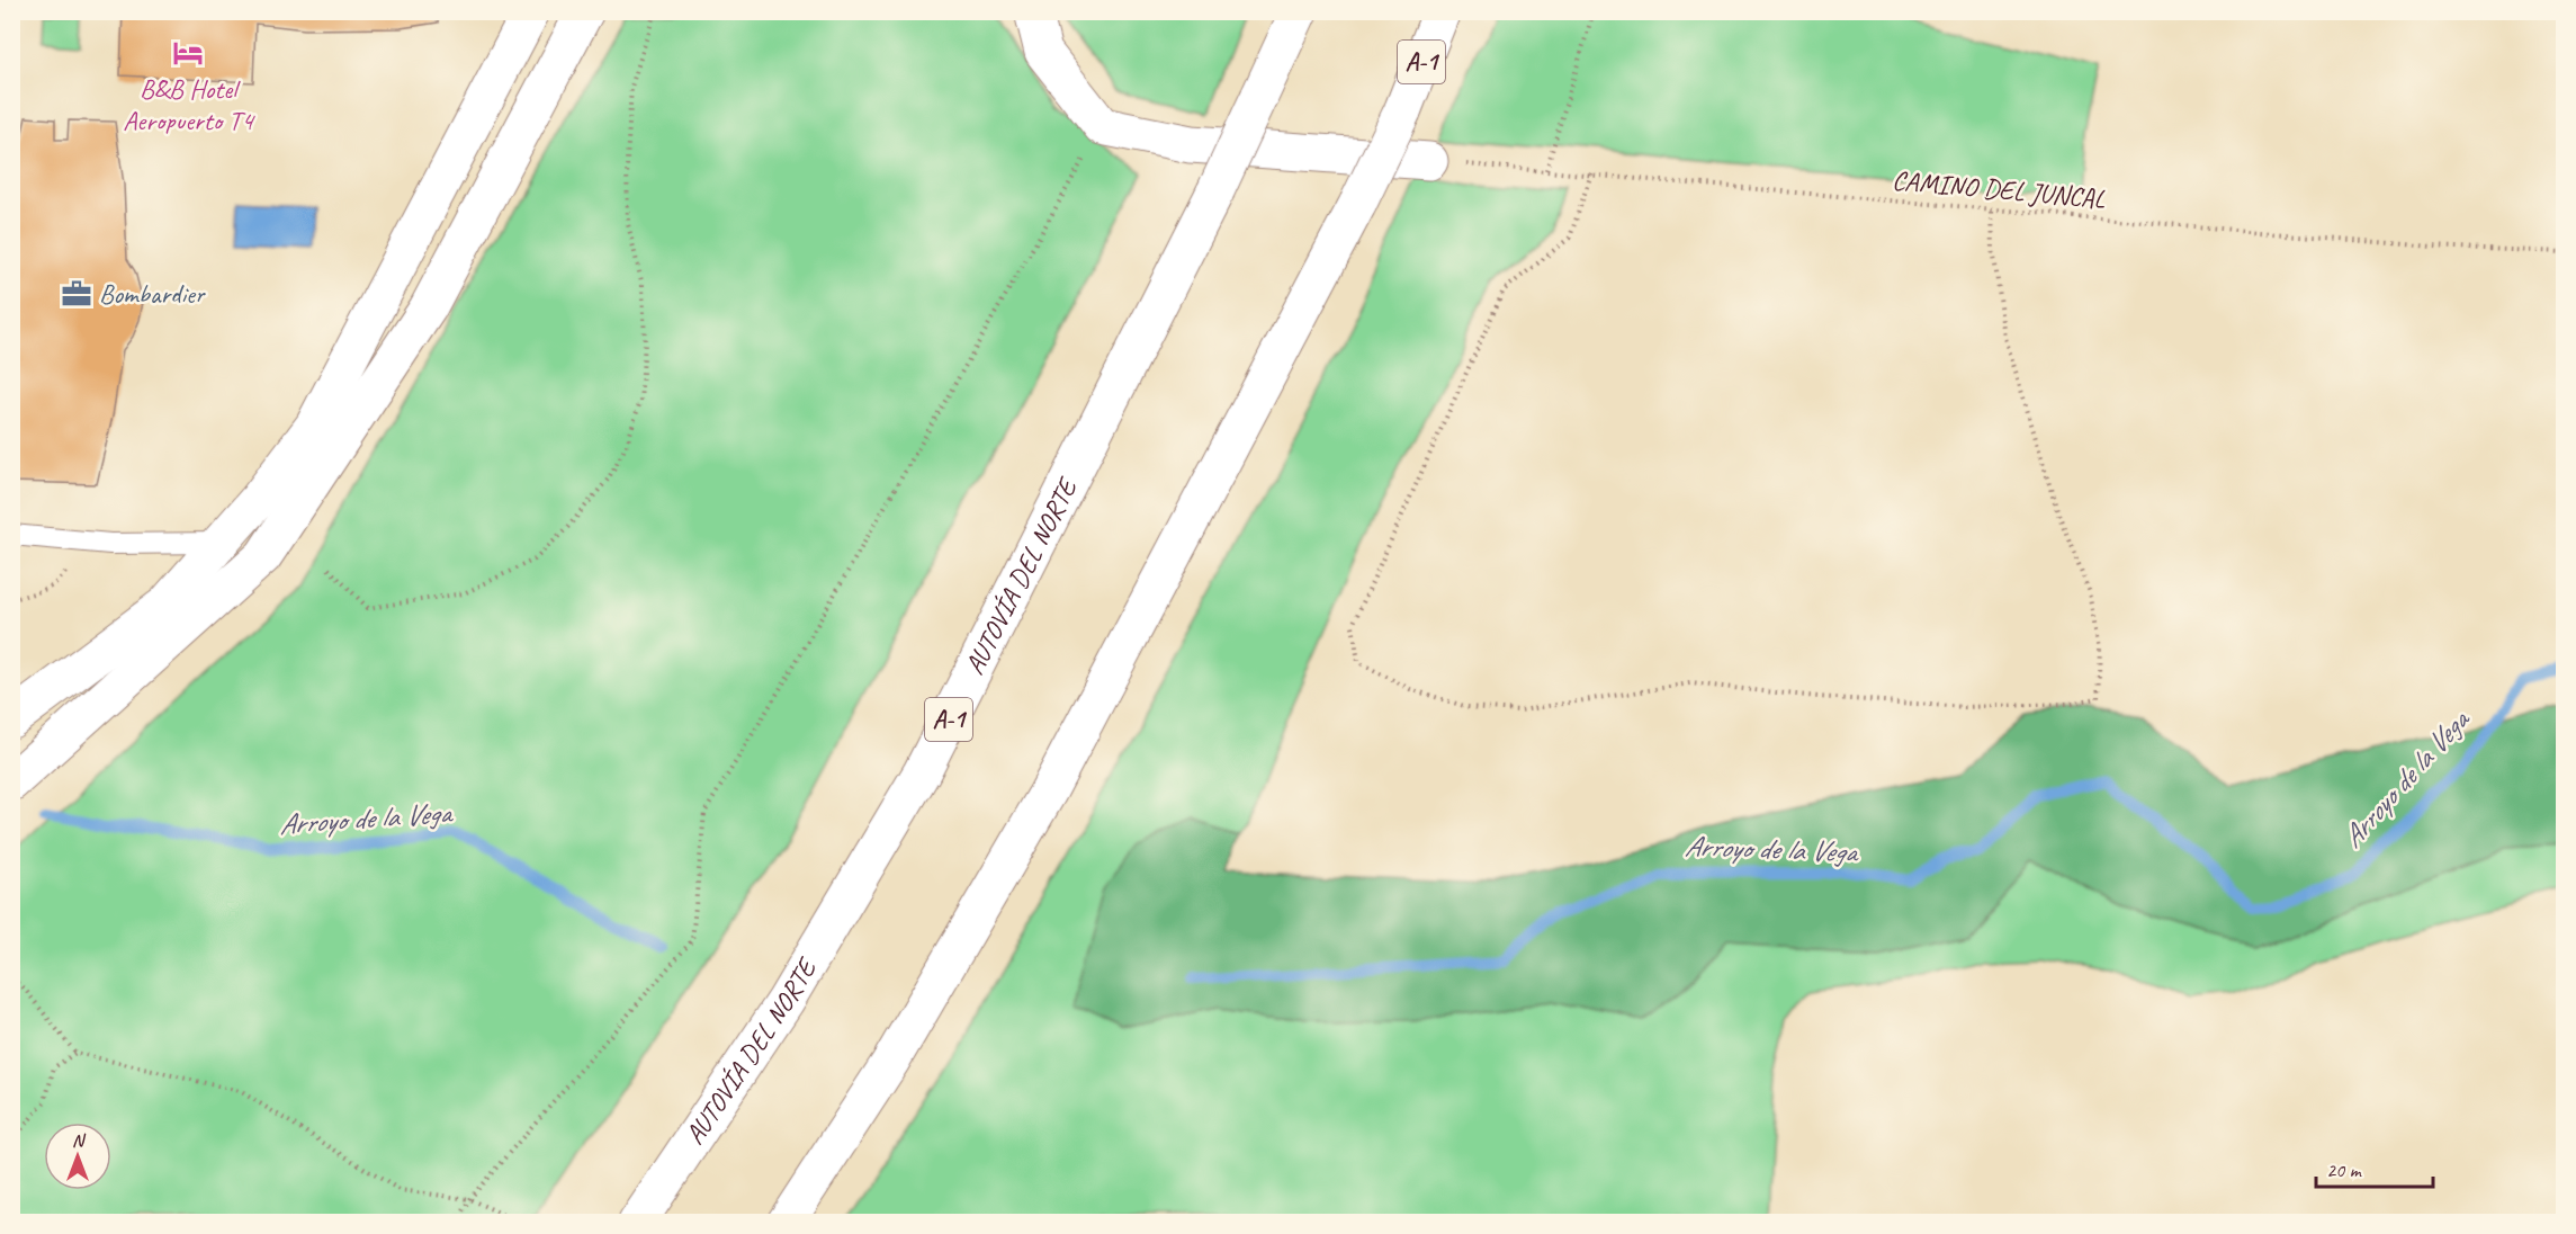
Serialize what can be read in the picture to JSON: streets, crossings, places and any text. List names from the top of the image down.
{
  "streets": {
    "main road": ["A-1", "AUTOVÍA DEL NORTE"],
    "path": ["CAMINO DEL JUNCAL"]
  },
  "water": ["Arroyo de la Vega"],
  "places": {
    "hotel": ["B&B Hotel Aeropuerto T4"],
    "office": ["Bombardier"]
  },
  "scale_bar": "20 m",
  "north": "top"
}
